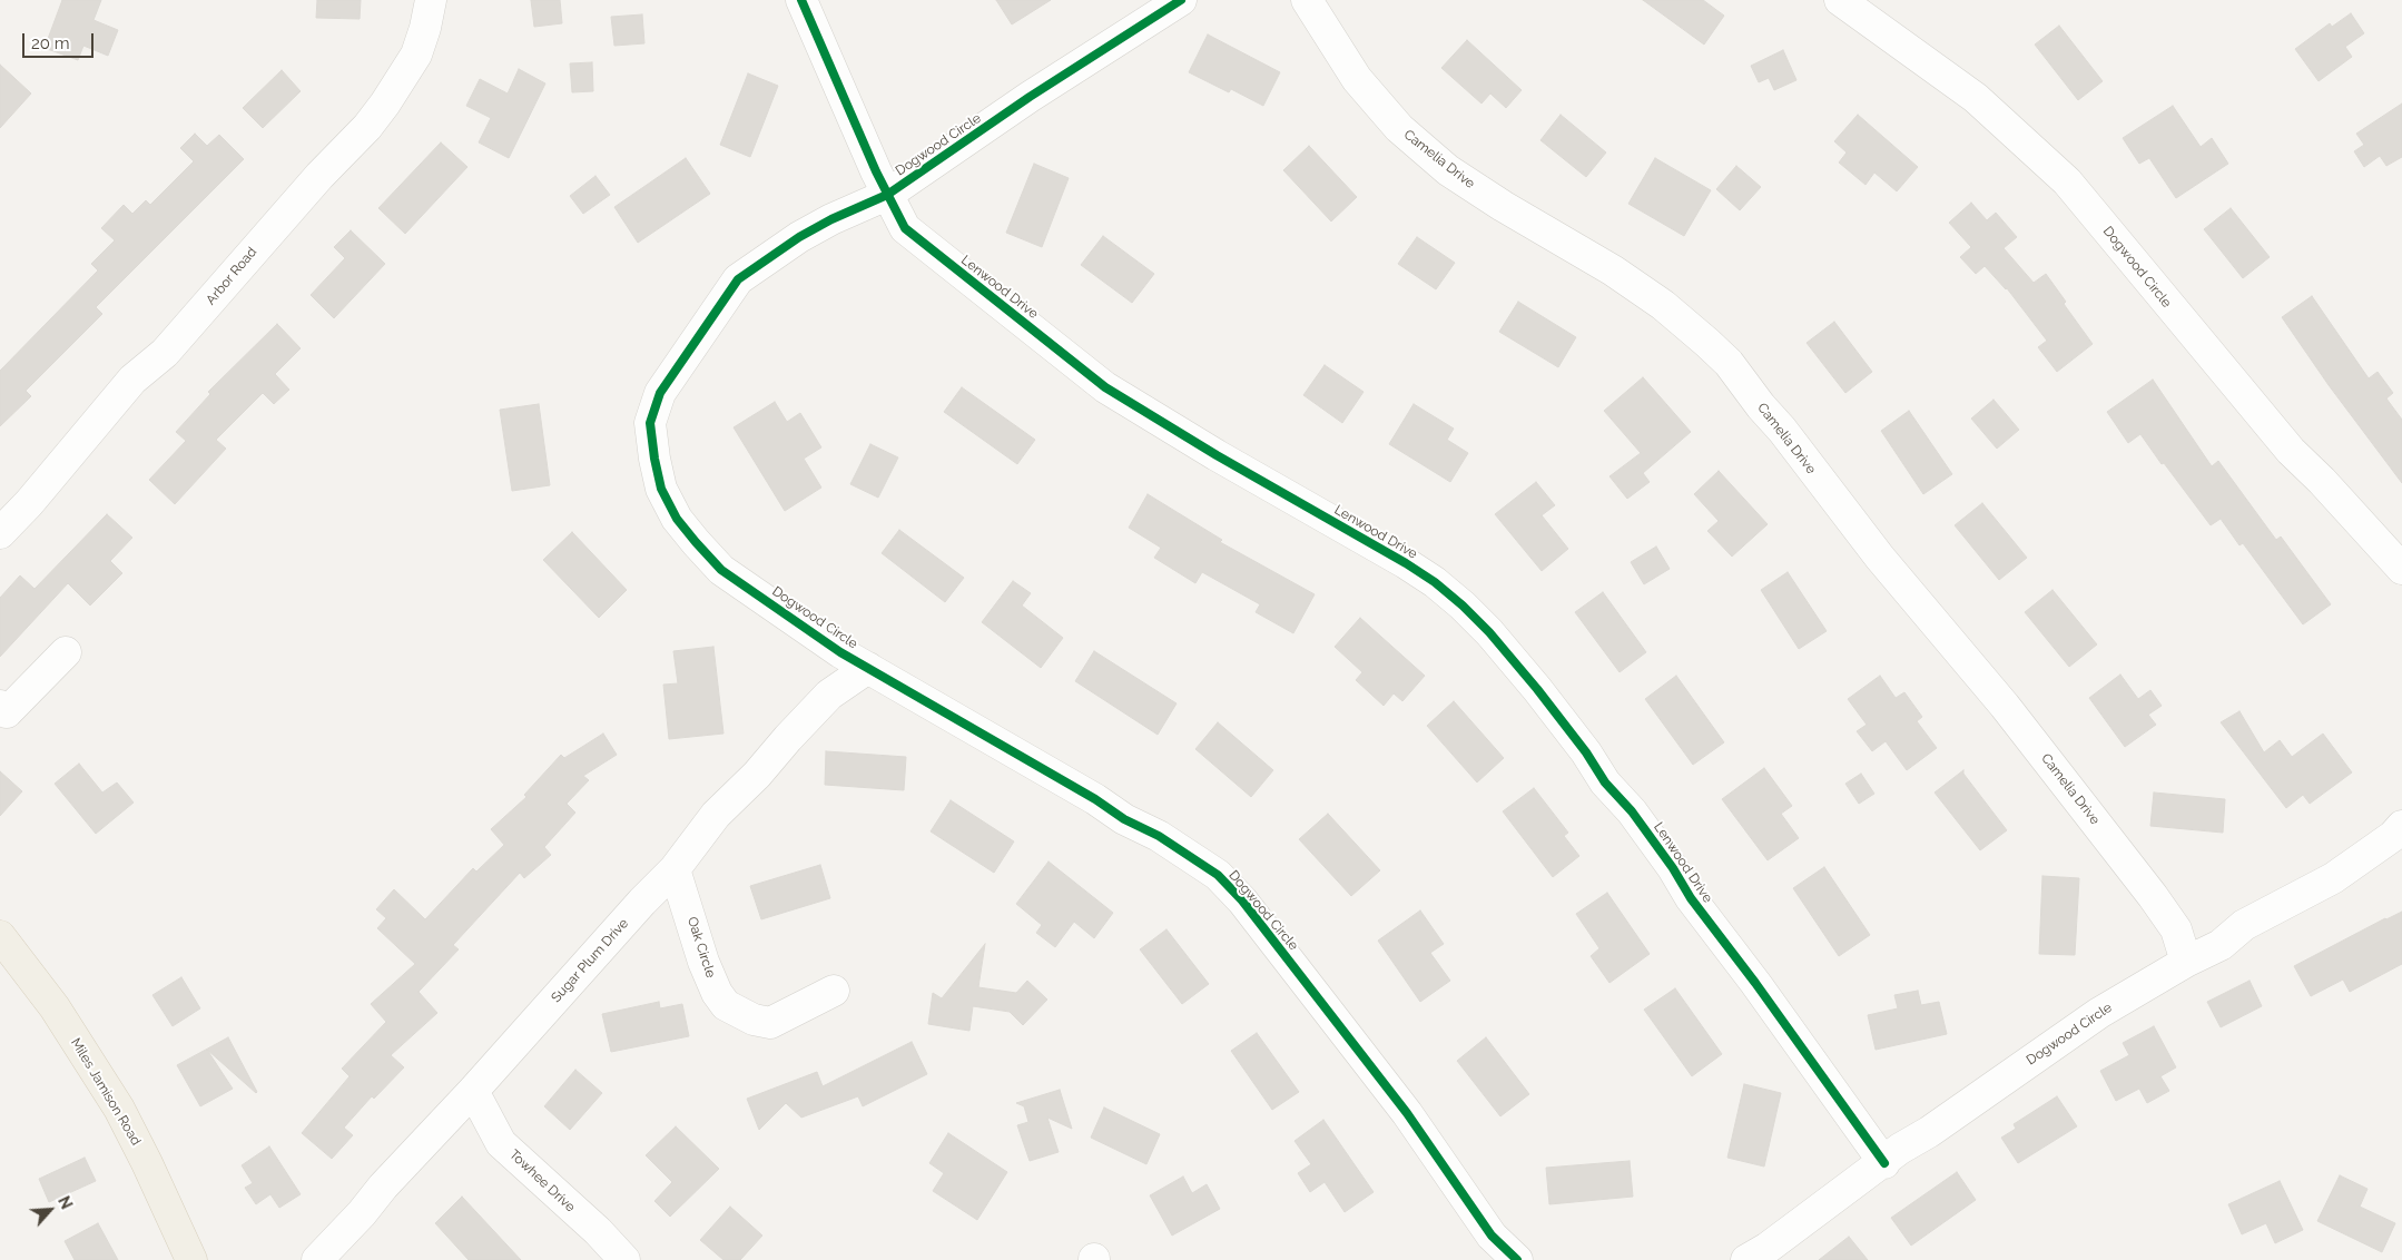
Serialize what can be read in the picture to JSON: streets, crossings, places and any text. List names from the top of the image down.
{
  "streets": {
    "main road": ["Miles Jamison Road"],
    "street": [
      "Dogwood Circle",
      "Camelia Drive",
      "Arbor Road",
      "Lenwood Drive",
      "Oak Circle",
      "Sugar Plum Drive",
      "Towhee Drive"
    ]
  },
  "crossings": [
    ["Dogwood Circle", "Camelia Drive"],
    ["Dogwood Circle", "Lenwood Drive"],
    ["Dogwood Circle", "Sugar Plum Drive"],
    ["Oak Circle", "Sugar Plum Drive"],
    ["Sugar Plum Drive", "Towhee Drive"]
  ],
  "scale_bar": "20 m",
  "north": "top right"
}
